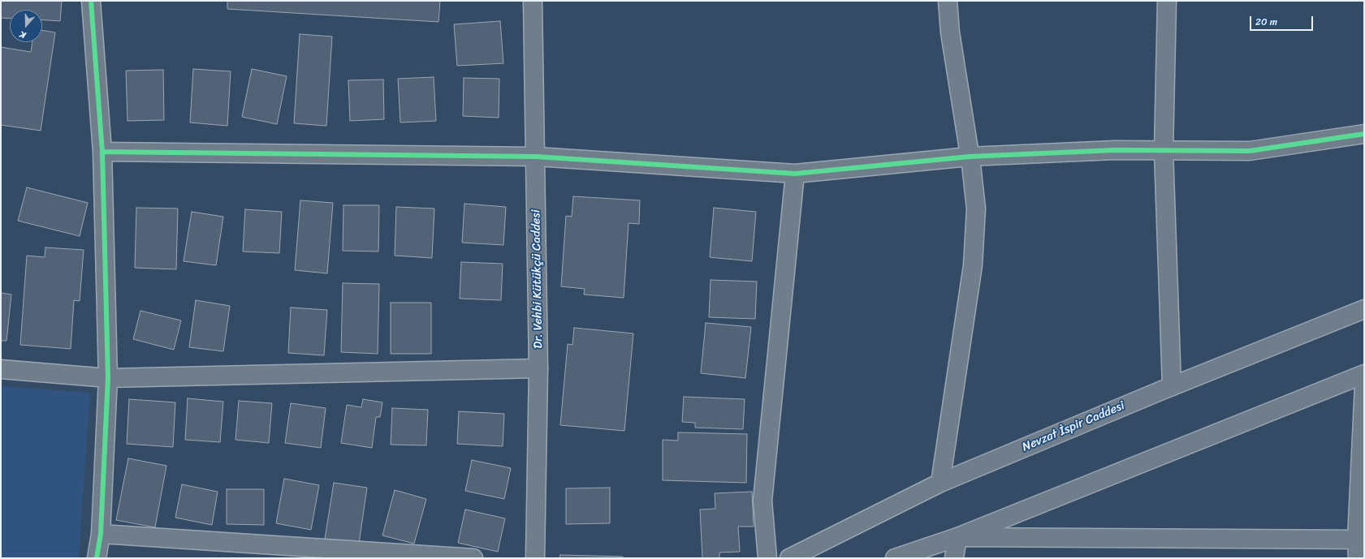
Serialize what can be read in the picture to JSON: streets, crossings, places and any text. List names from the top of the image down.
{
  "streets": {
    "street": ["Dr. Vehbi Kütükçü Caddesi", "Nevzat İspir Caddesi"]
  },
  "scale_bar": "20 m",
  "north": "bottom"
}
